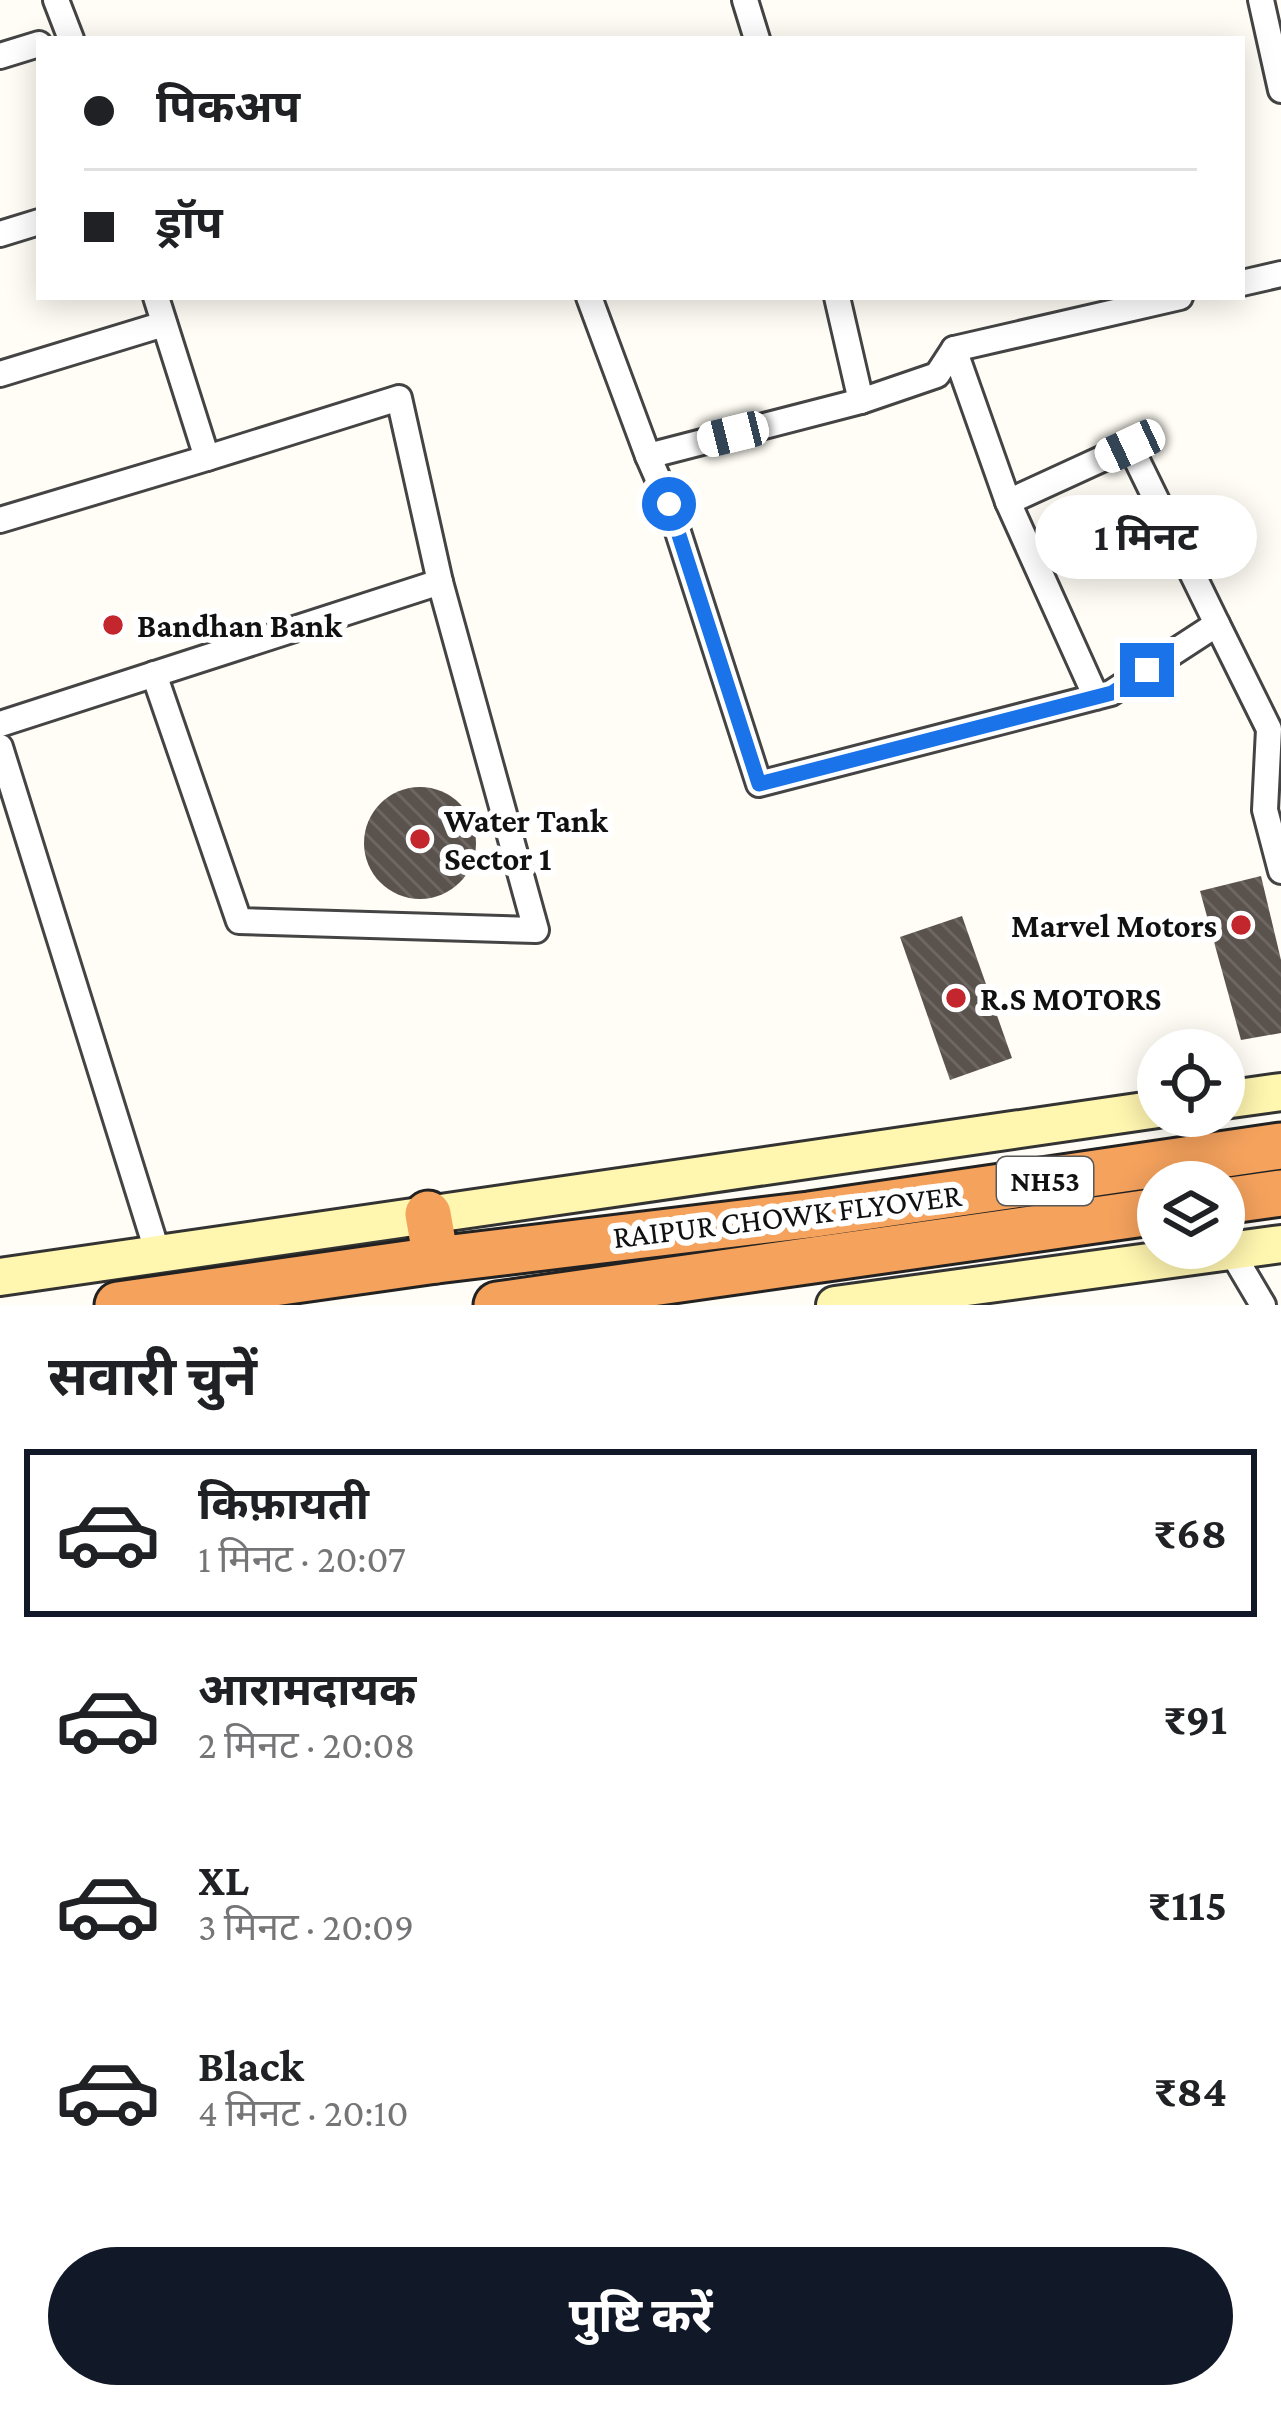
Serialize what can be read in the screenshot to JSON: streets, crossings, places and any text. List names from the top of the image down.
{
  "streets": {
    "highway": ["NH53", "RAIPUR CHOWK FLYOVER"]
  },
  "crossings": [
    ["NH53", "RAIPUR CHOWK FLYOVER"]
  ],
  "places": [
    "Bandhan Bank",
    "Water Tank Sector 1",
    "Marvel Motors",
    "R.S MOTORS"
  ],
  "page": {
    "banner": ["पिकअप", "ड्रॉप"],
    "bubble": "1 मिनट",
    "heading": "सवारी चुनें",
    "list": [
      {
        "name": "किफ़ायती",
        "note": "1 मिनट · 20:07",
        "value": "₹68"
      },
      {
        "name": "आरामदायक",
        "note": "2 मिनट · 20:08",
        "value": "₹91"
      },
      {
        "name": "XL",
        "note": "3 मिनट · 20:09",
        "value": "₹115"
      },
      {
        "name": "Black",
        "note": "4 मिनट · 20:10",
        "value": "₹84"
      }
    ],
    "buttons": "पुष्टि करें"
  }
}
